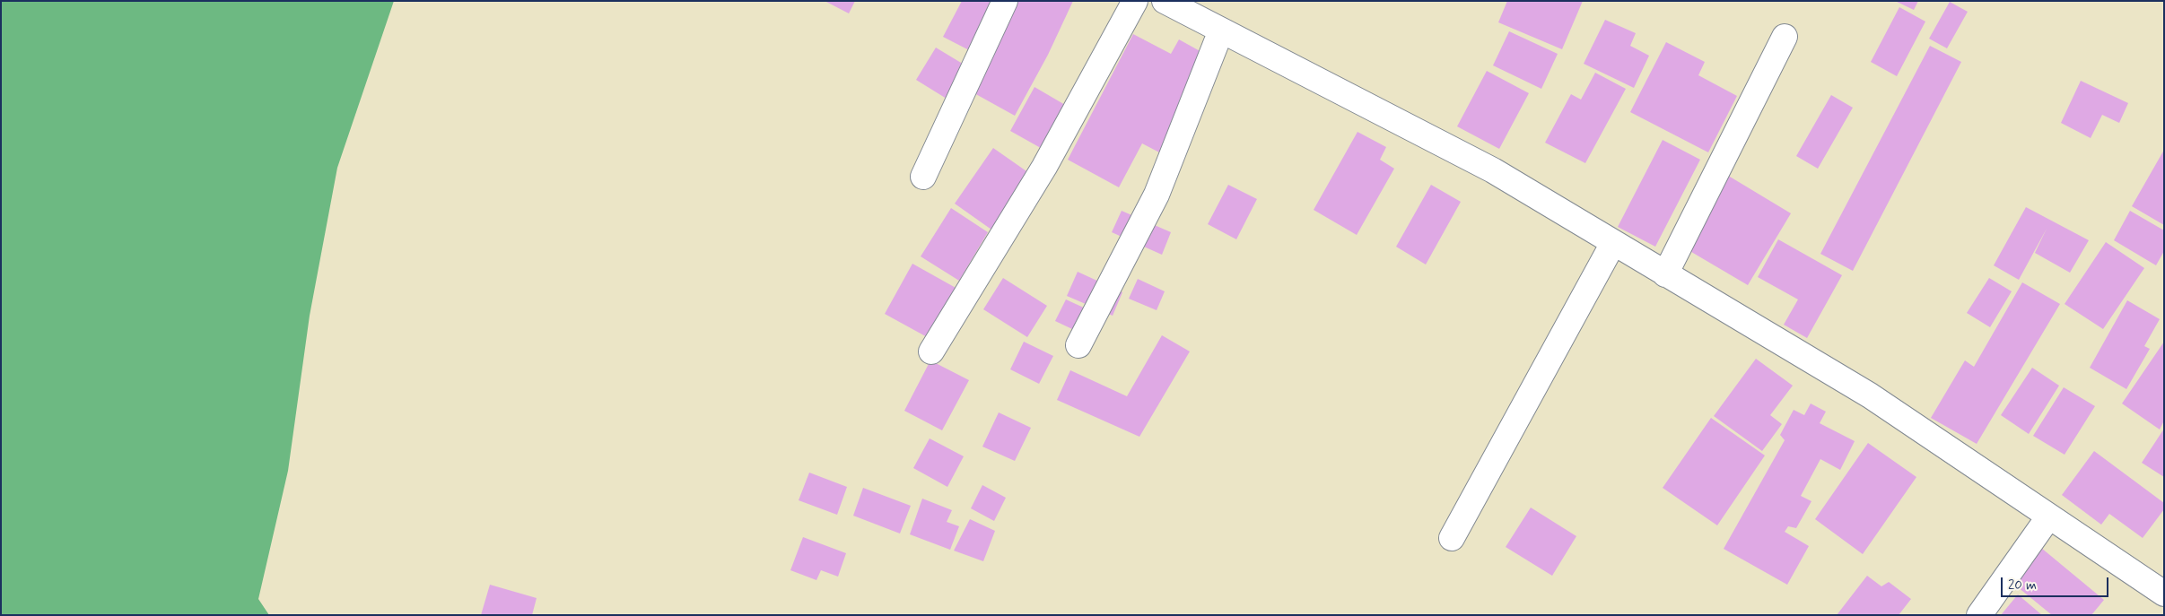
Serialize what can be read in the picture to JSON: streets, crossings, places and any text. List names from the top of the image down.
{
  "scale_bar": "20 m"
}
